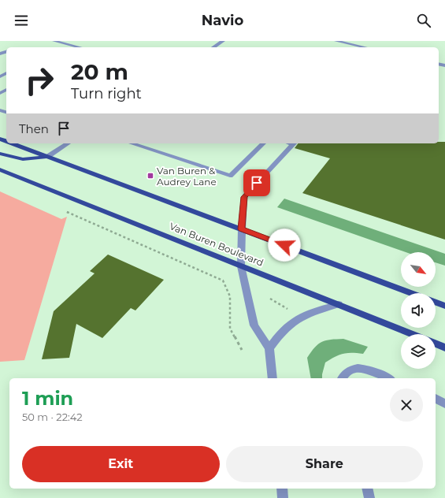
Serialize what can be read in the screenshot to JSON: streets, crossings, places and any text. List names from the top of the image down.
{
  "streets": {
    "main road": ["Van Buren Boulevard"]
  },
  "places": {
    "transit": ["Van Buren & Audrey Lane"]
  },
  "north": "bottom right",
  "page": {
    "header": "Navio",
    "turn": ["20 m", "Turn right"],
    "then": "Then",
    "heading": ["1 min", "50 m · 22:42"],
    "buttons": ["Exit", "Share"]
  }
}
